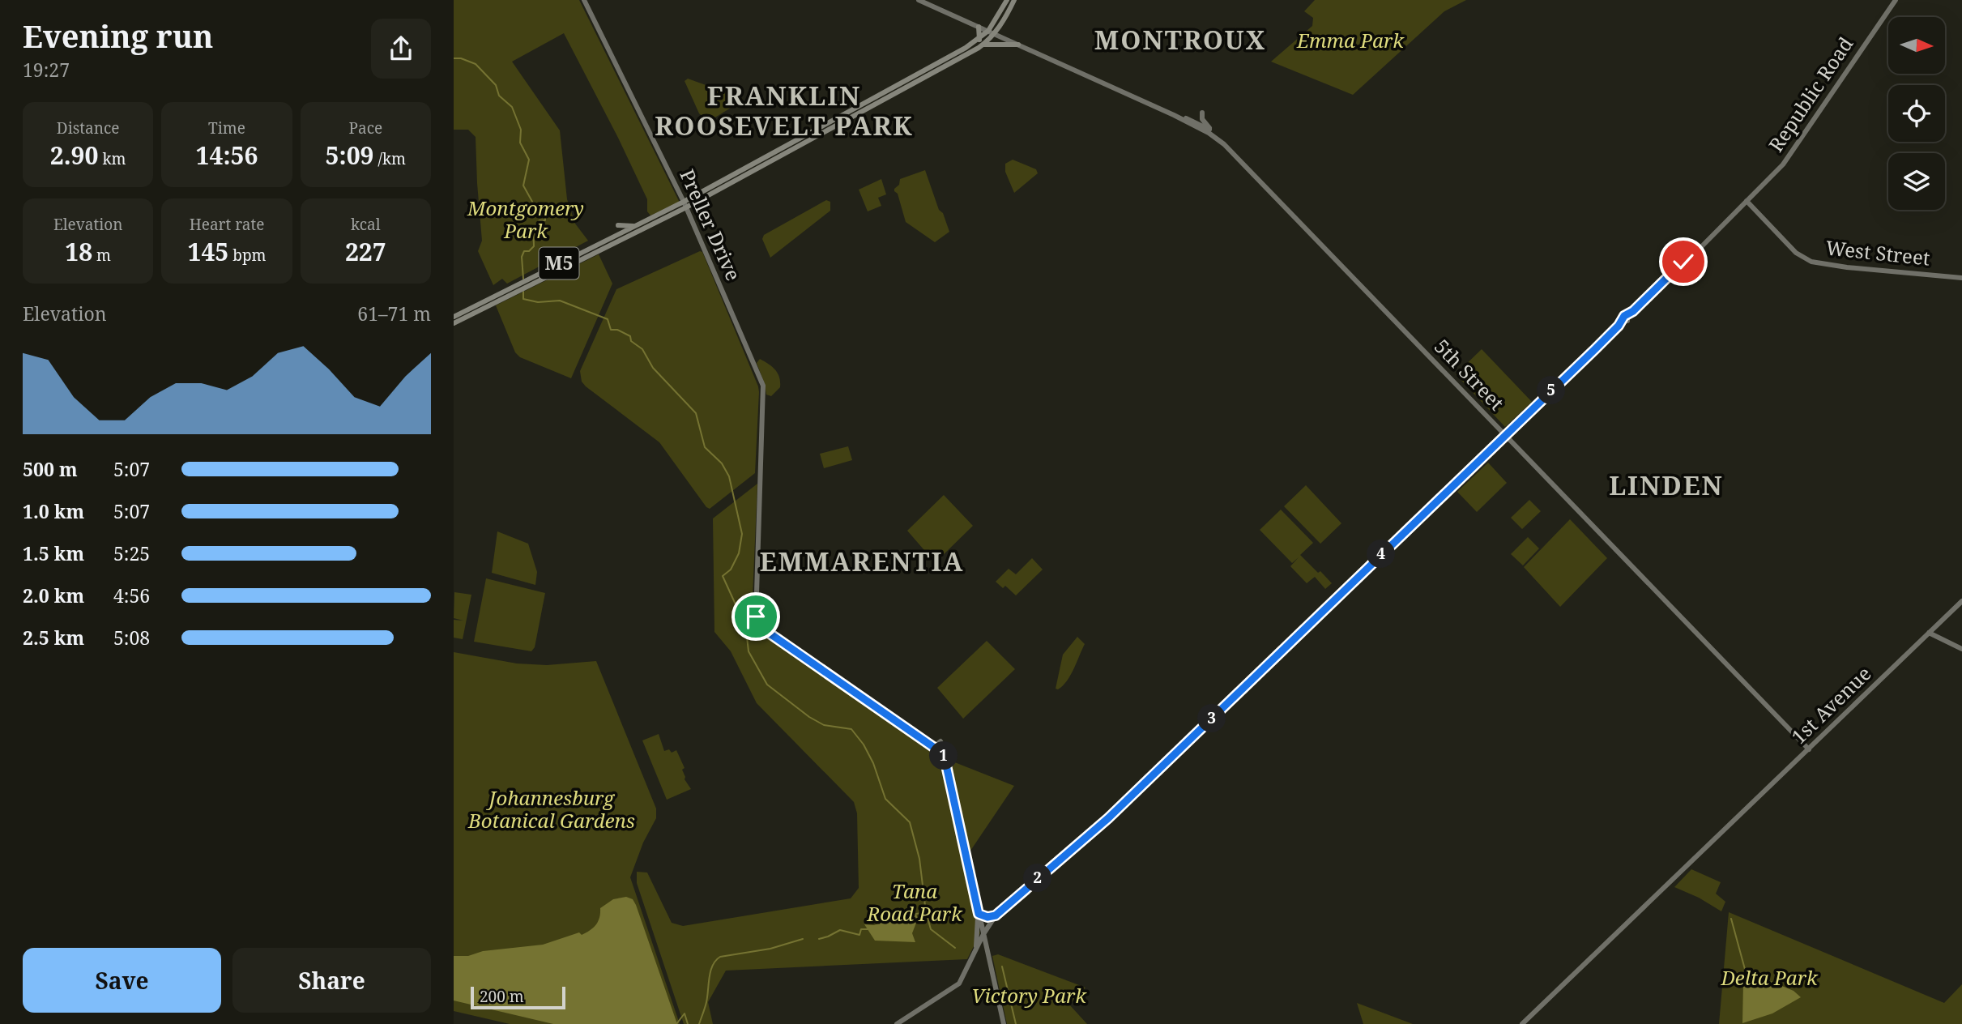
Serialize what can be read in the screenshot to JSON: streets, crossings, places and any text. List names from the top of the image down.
{
  "streets": {
    "main road": [
      "Republic Road",
      "Preller Drive",
      "West Street",
      "M5",
      "5th Street",
      "1st Avenue"
    ]
  },
  "crossings": [
    ["Republic Road", "West Street"],
    ["Republic Road", "5th Street"],
    ["Preller Drive", "M5"],
    ["5th Street", "1st Avenue"]
  ],
  "districts": [
    "MONTROUX",
    "FRANKLIN ROOSEVELT PARK",
    "LINDEN",
    "EMMARENTIA"
  ],
  "parks": [
    "Emma Park",
    "Montgomery Park",
    "Johannesburg Botanical Gardens",
    "Tana Road Park",
    "Delta Park",
    "Victory Park"
  ],
  "scale_bar": "200 m",
  "north": "right",
  "page": {
    "heading": ["Evening run", "19:27"],
    "stats": [
      ["Distance", "2.90 km"],
      ["Time", "14:56"],
      ["Pace", "5:09 /km"],
      ["Elevation", "18 m"],
      ["Heart rate", "145 bpm"],
      ["kcal", "227"]
    ],
    "chart": ["Elevation", "61–71 m"],
    "pins": [
      "5",
      "4",
      "3",
      "1",
      "2"
    ],
    "list": [
      {
        "name": "500 m",
        "note": "5:07"
      },
      {
        "name": "1.0 km",
        "note": "5:07"
      },
      {
        "name": "1.5 km",
        "note": "5:25"
      },
      {
        "name": "2.0 km",
        "note": "4:56"
      },
      {
        "name": "2.5 km",
        "note": "5:08"
      }
    ],
    "buttons": ["Save", "Share"],
    "scale": "200 m"
  }
}
